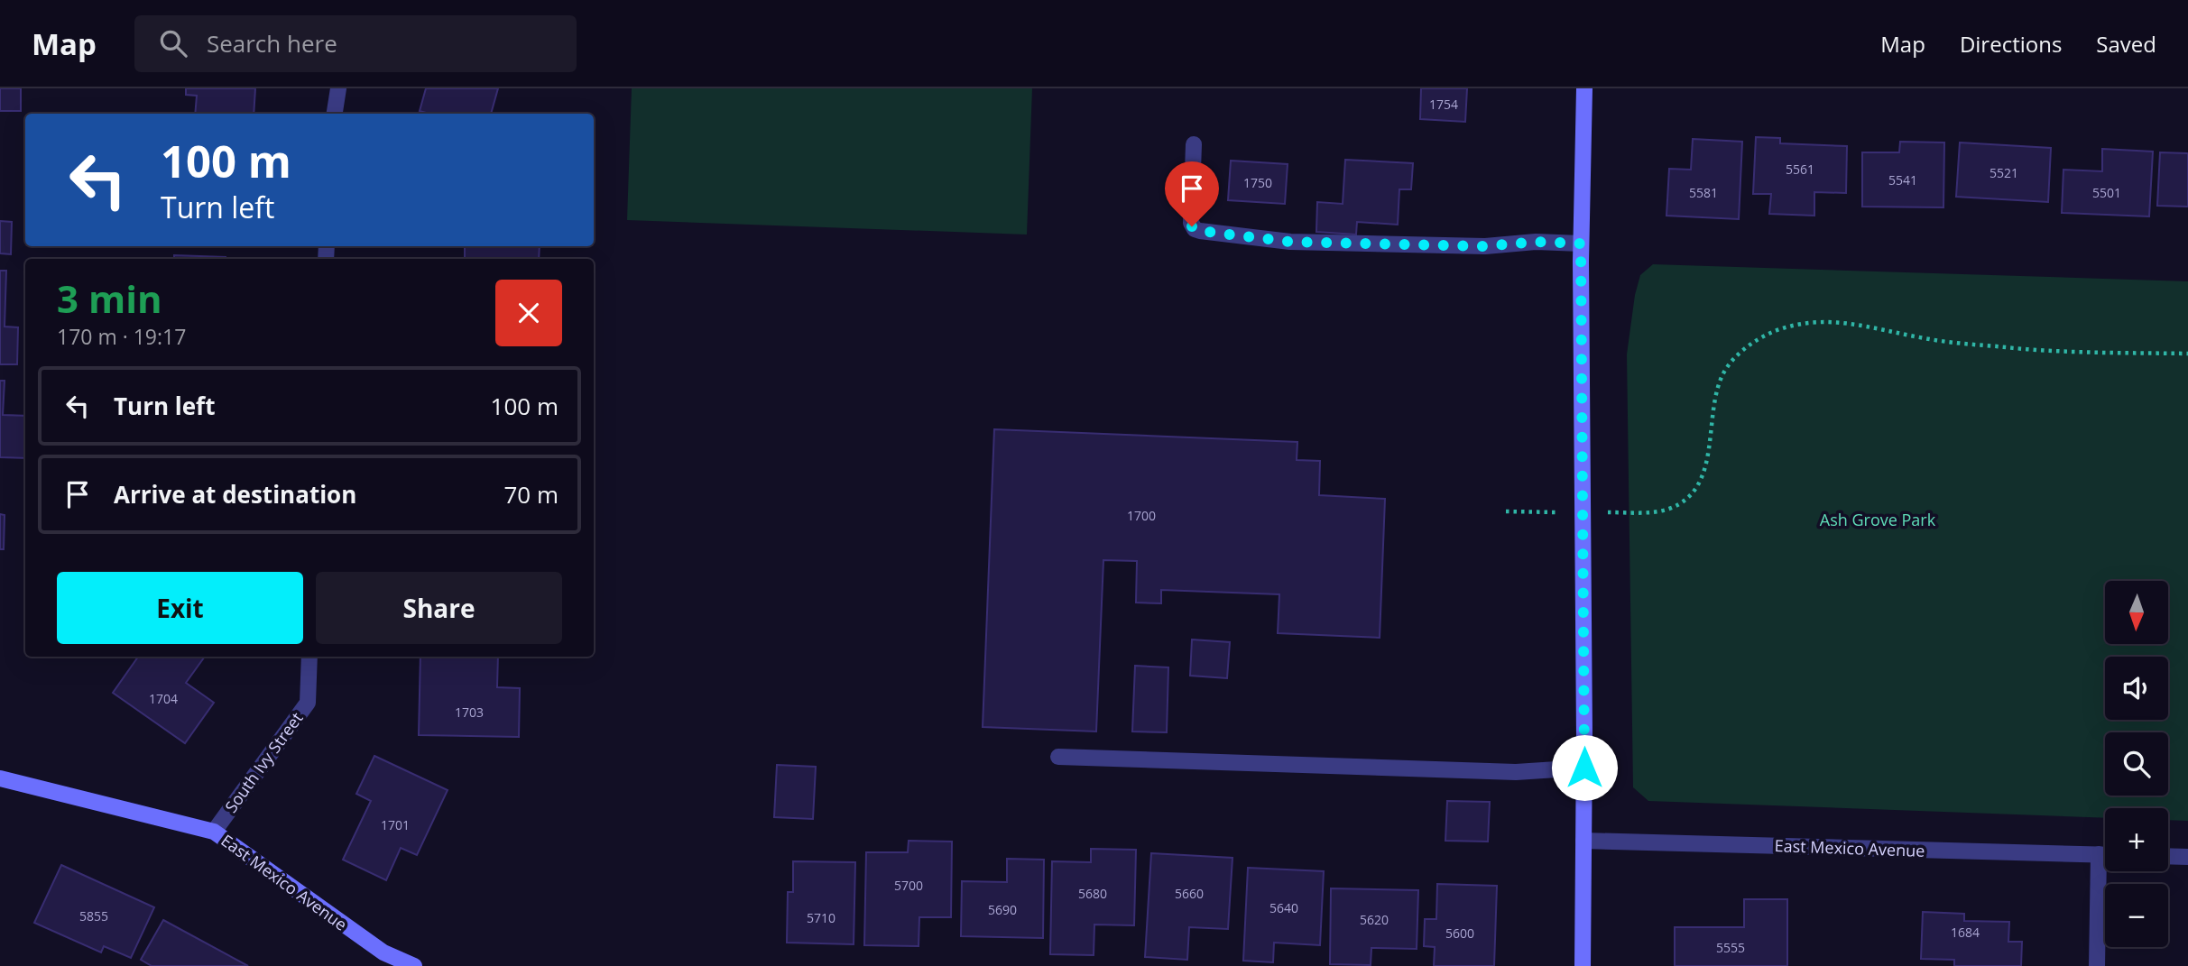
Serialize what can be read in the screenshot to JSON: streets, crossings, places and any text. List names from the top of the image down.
{
  "streets": {
    "main road": ["East Mexico Avenue"],
    "street": ["South Ivy Street"]
  },
  "crossings": [
    ["South Ivy Street", "East Mexico Avenue"]
  ],
  "parks": ["Ash Grove Park"],
  "house_numbers": [
    "1754",
    "5561",
    "5521",
    "5541",
    "1750",
    "5581",
    "5501",
    "1700",
    "1704",
    "1703",
    "1701",
    "5700",
    "5680",
    "5660",
    "5640",
    "5690",
    "5855",
    "5710",
    "5620",
    "1684",
    "5600",
    "5555"
  ],
  "north": "bottom",
  "page": {
    "header": "Map",
    "search": "Search here",
    "nav": ["Map", "Directions", "Saved"],
    "turn": ["100 m", "Turn left"],
    "heading": ["3 min", "170 m · 19:17"],
    "list": [
      {
        "name": "Turn left",
        "value": "100 m"
      },
      {
        "name": "Arrive at destination",
        "value": "70 m"
      }
    ],
    "buttons": ["Exit", "Share"],
    "map_buttons": ["+", "−"]
  }
}
